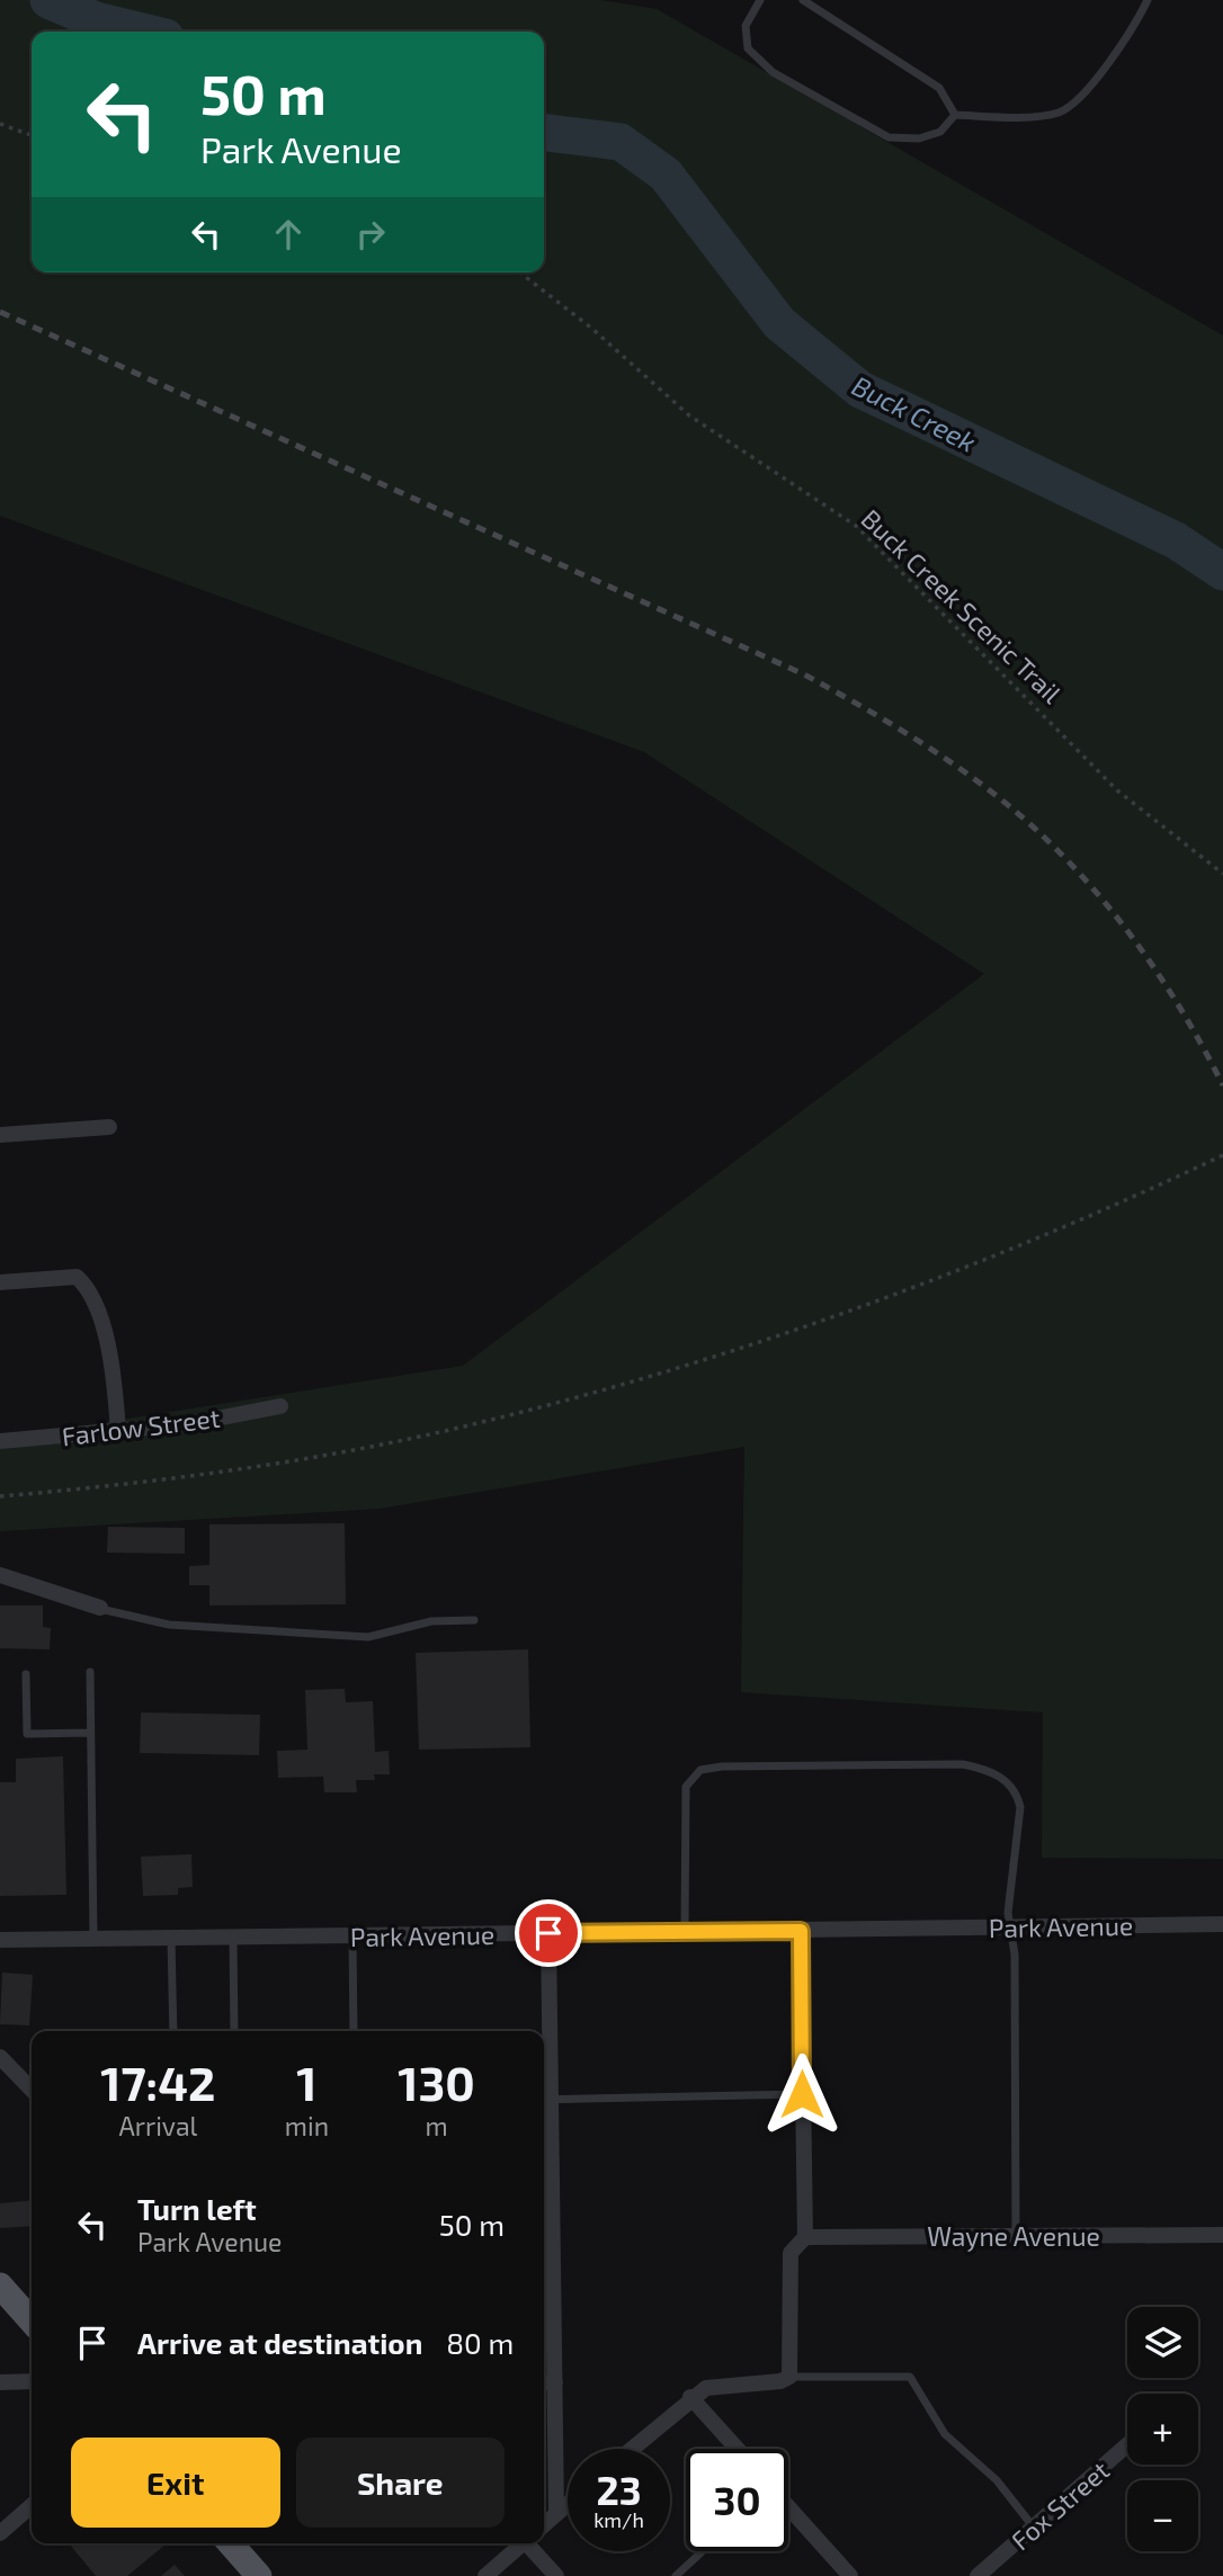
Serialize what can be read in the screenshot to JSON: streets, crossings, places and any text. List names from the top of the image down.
{
  "streets": {
    "street": [
      "Farlow Street",
      "Park Avenue",
      "Wayne Avenue",
      "Fox Street"
    ],
    "path": ["Buck Creek Scenic Trail"]
  },
  "water": ["Buck Creek"],
  "page": {
    "turn": ["50 m", "Park Avenue"],
    "eta": [
      "17:42",
      "Arrival",
      "1",
      "min",
      "130",
      "m"
    ],
    "list": [
      {
        "name": "Turn left",
        "note": "Park Avenue",
        "value": "50 m"
      },
      {
        "name": "Arrive at destination",
        "value": "80 m"
      }
    ],
    "map_buttons": ["+", "−"],
    "buttons": ["Exit", "Share"],
    "speed": "23 km/h",
    "limit": "30"
  }
}
